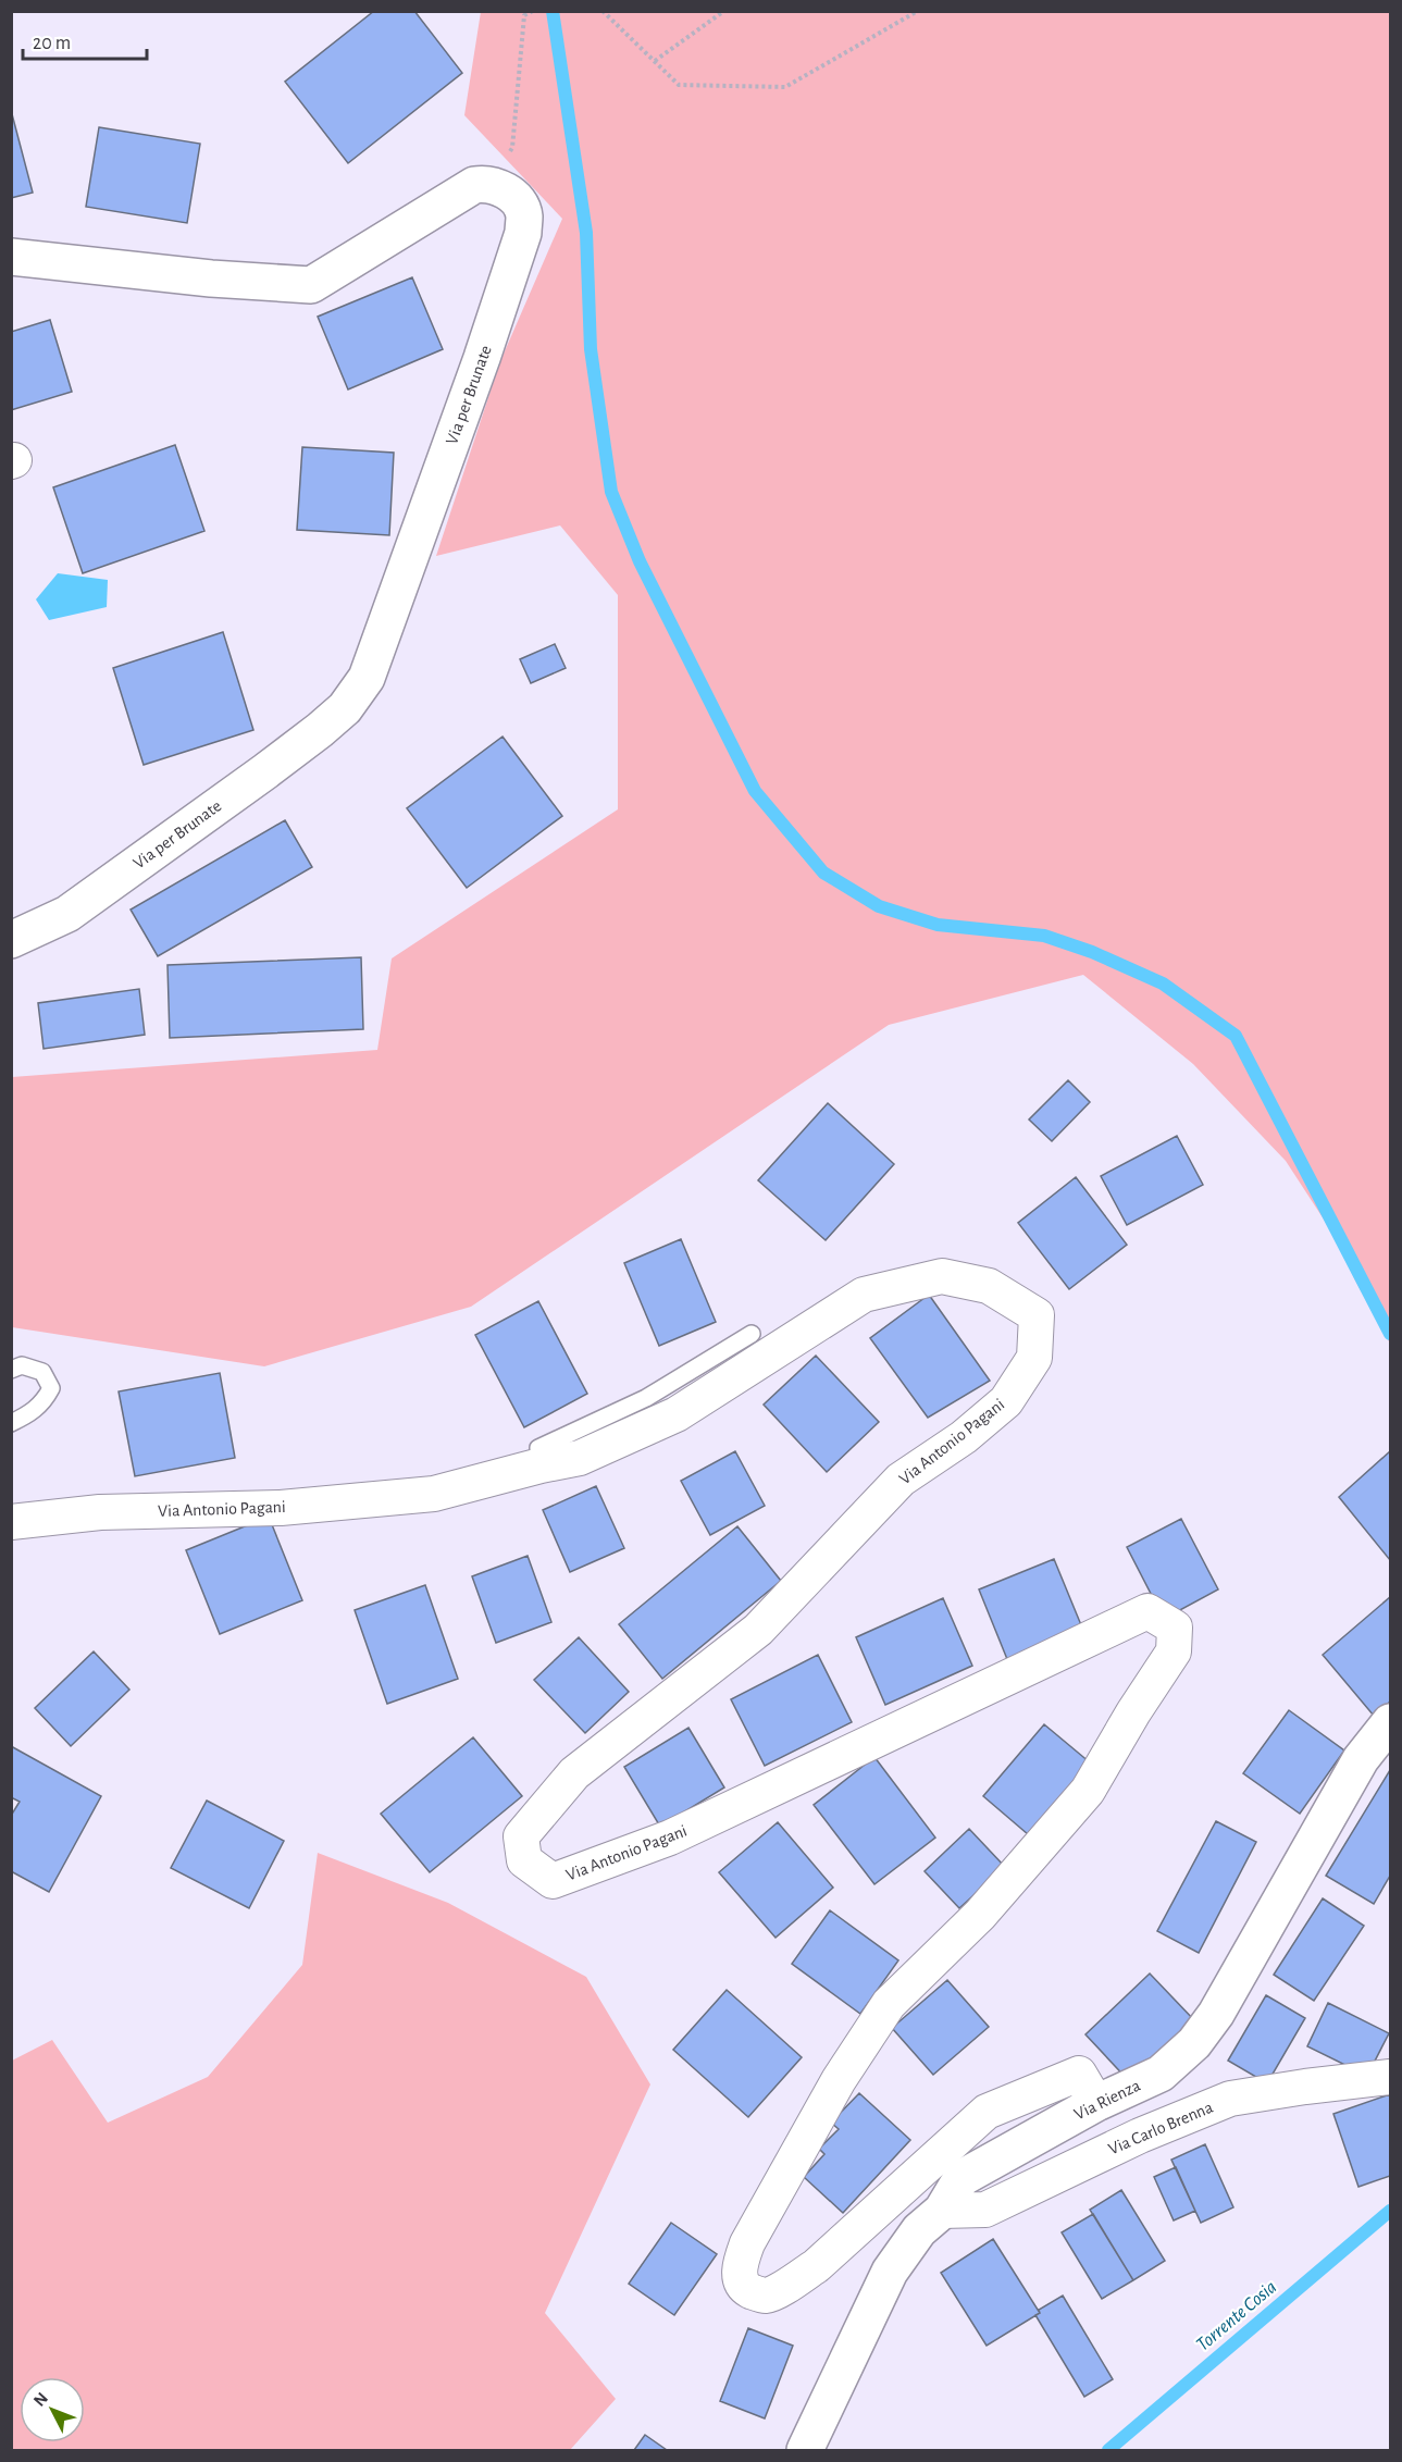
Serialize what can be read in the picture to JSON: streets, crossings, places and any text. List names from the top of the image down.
{
  "streets": {
    "street": [
      "Via per Brunate",
      "Via Antonio Pagani",
      "Via Rienza",
      "Via Carlo Brenna"
    ]
  },
  "crossings": [
    ["Via Antonio Pagani", "Via Rienza"],
    ["Via Rienza", "Via Carlo Brenna"]
  ],
  "water": ["Torrente Cosia"],
  "scale_bar": "20 m",
  "north": "top left"
}
